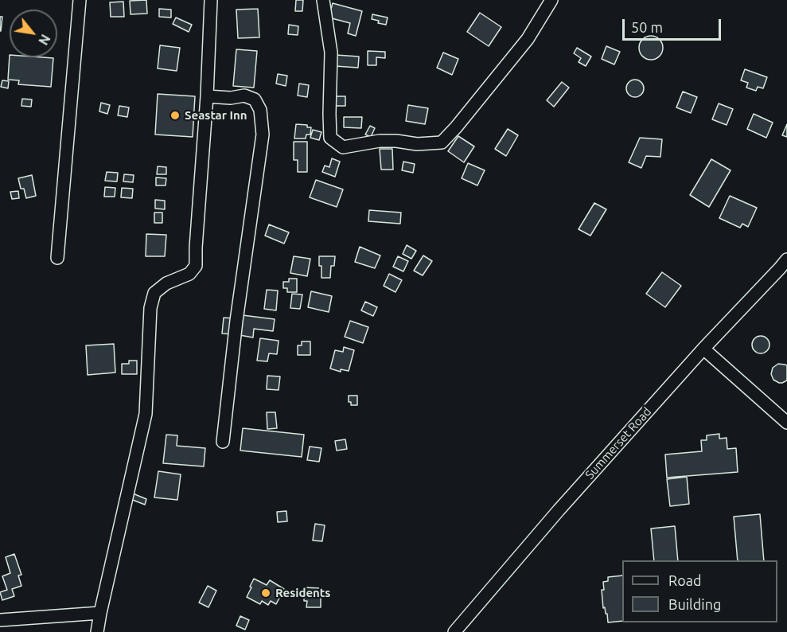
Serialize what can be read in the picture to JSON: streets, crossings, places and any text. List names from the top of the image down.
{
  "streets": {
    "street": ["Summerset Road"]
  },
  "places": ["Seastar Inn", "Residents"],
  "legend": ["Road", "Building"],
  "scale_bar": "50 m",
  "north": "bottom right"
}
